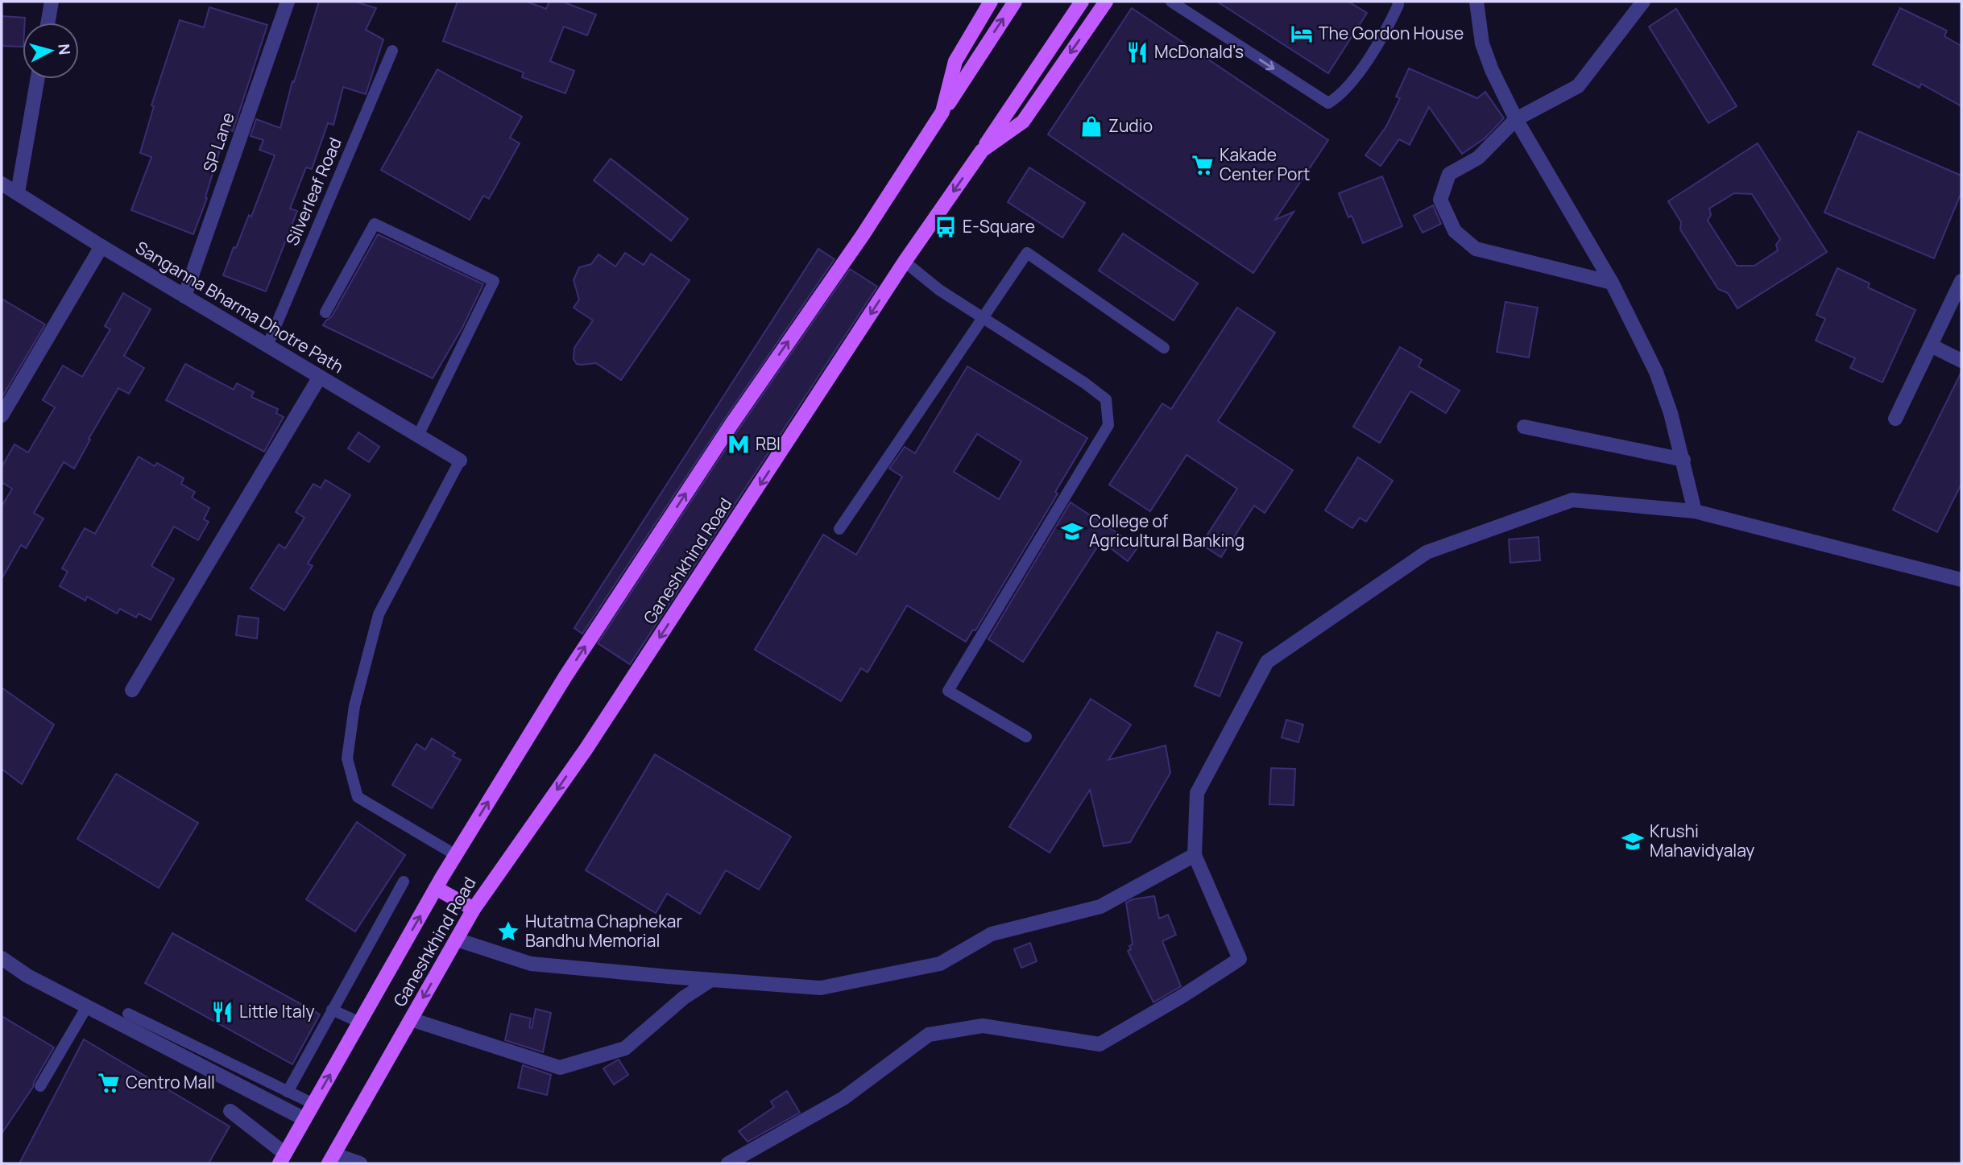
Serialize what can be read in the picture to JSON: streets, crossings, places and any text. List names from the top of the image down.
{
  "streets": {
    "main road": ["Ganeshkhind Road"],
    "street": ["SP Lane", "Sanganna Bharma Dhotre Path"],
    "lane": ["Silverleaf Road"]
  },
  "crossings": [
    ["SP Lane", "Sanganna Bharma Dhotre Path"],
    ["Silverleaf Road", "Sanganna Bharma Dhotre Path"]
  ],
  "places": {
    "hotel": ["The Gordon House"],
    "restaurant": ["McDonald's", "Little Italy"],
    "shop": ["Zudio"],
    "supermarket": ["Kakade Center Port", "Centro Mall"],
    "bus stop": ["E-Square"],
    "metro station": ["RBI"],
    "school or university": ["College of Agricultural Banking", "Krushi Mahavidyalay"],
    "place": ["Hutatma Chaphekar Bandhu Memorial"]
  },
  "north": "right"
}
